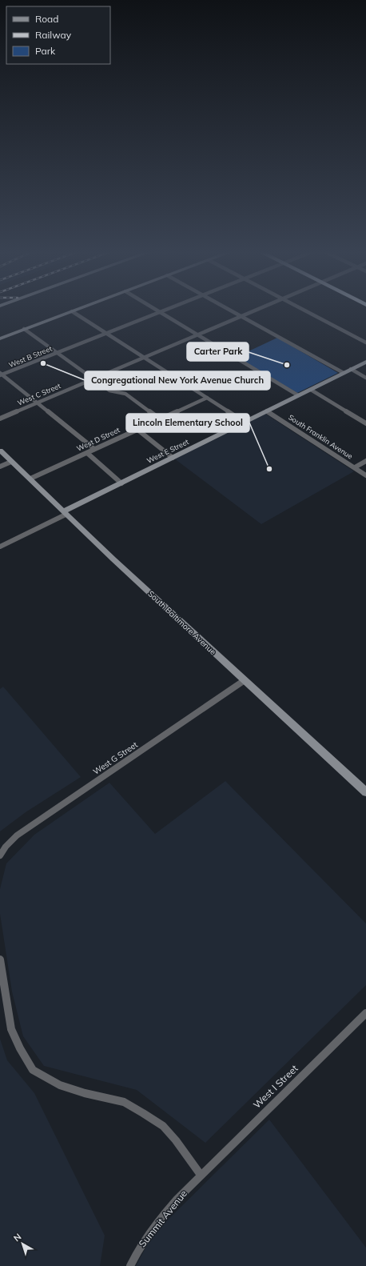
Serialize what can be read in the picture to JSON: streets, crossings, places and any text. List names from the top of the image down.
{
  "streets": {
    "street": [
      "West B Street",
      "West C Street",
      "South Franklin Avenue",
      "West D Street",
      "West E Street",
      "South Baltimore Avenue",
      "West G Street",
      "West I Street",
      "Summit Avenue"
    ]
  },
  "crossings": [
    ["South Franklin Avenue", "West E Street"],
    ["West D Street", "South Baltimore Avenue"],
    ["West E Street", "South Baltimore Avenue"],
    ["South Baltimore Avenue", "West G Street"],
    ["West I Street", "Summit Avenue"]
  ],
  "places": ["Congregational New York Avenue Church", "Carter Park", "Lincoln Elementary School"],
  "legend": ["Road", "Railway", "Park"],
  "north": "top left"
}
